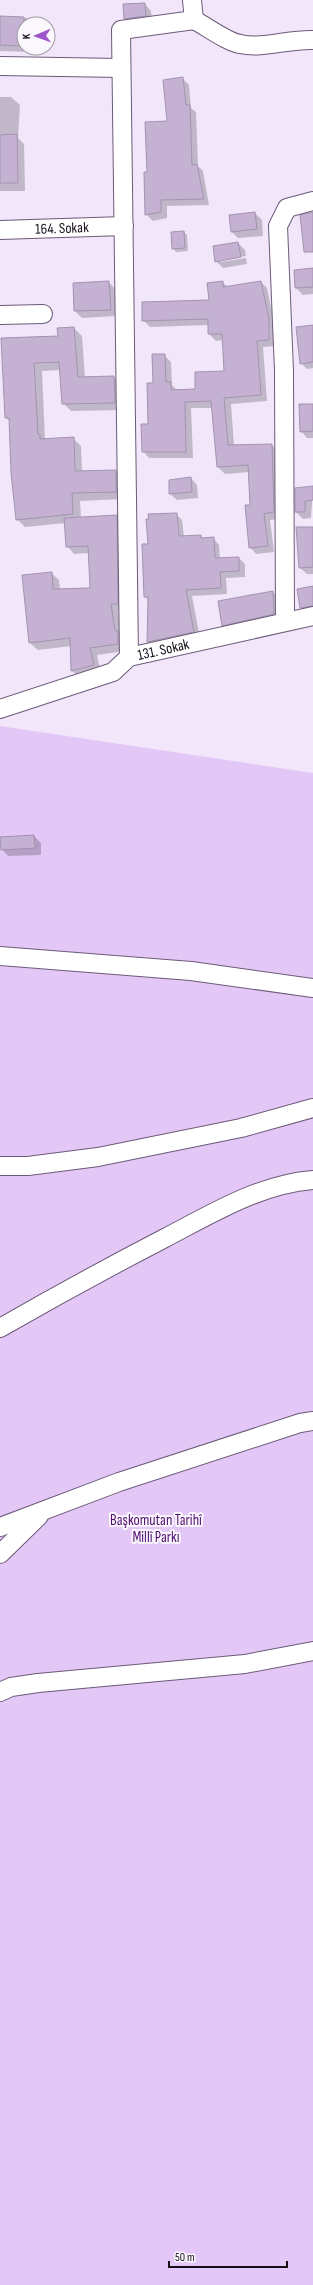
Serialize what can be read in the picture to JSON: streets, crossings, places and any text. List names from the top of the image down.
{
  "streets": {
    "street": ["164. Sokak", "131. Sokak"]
  },
  "parks": ["Başkomutan Tarihî Millî Parkı"],
  "scale_bar": "50 m",
  "north": "left"
}
